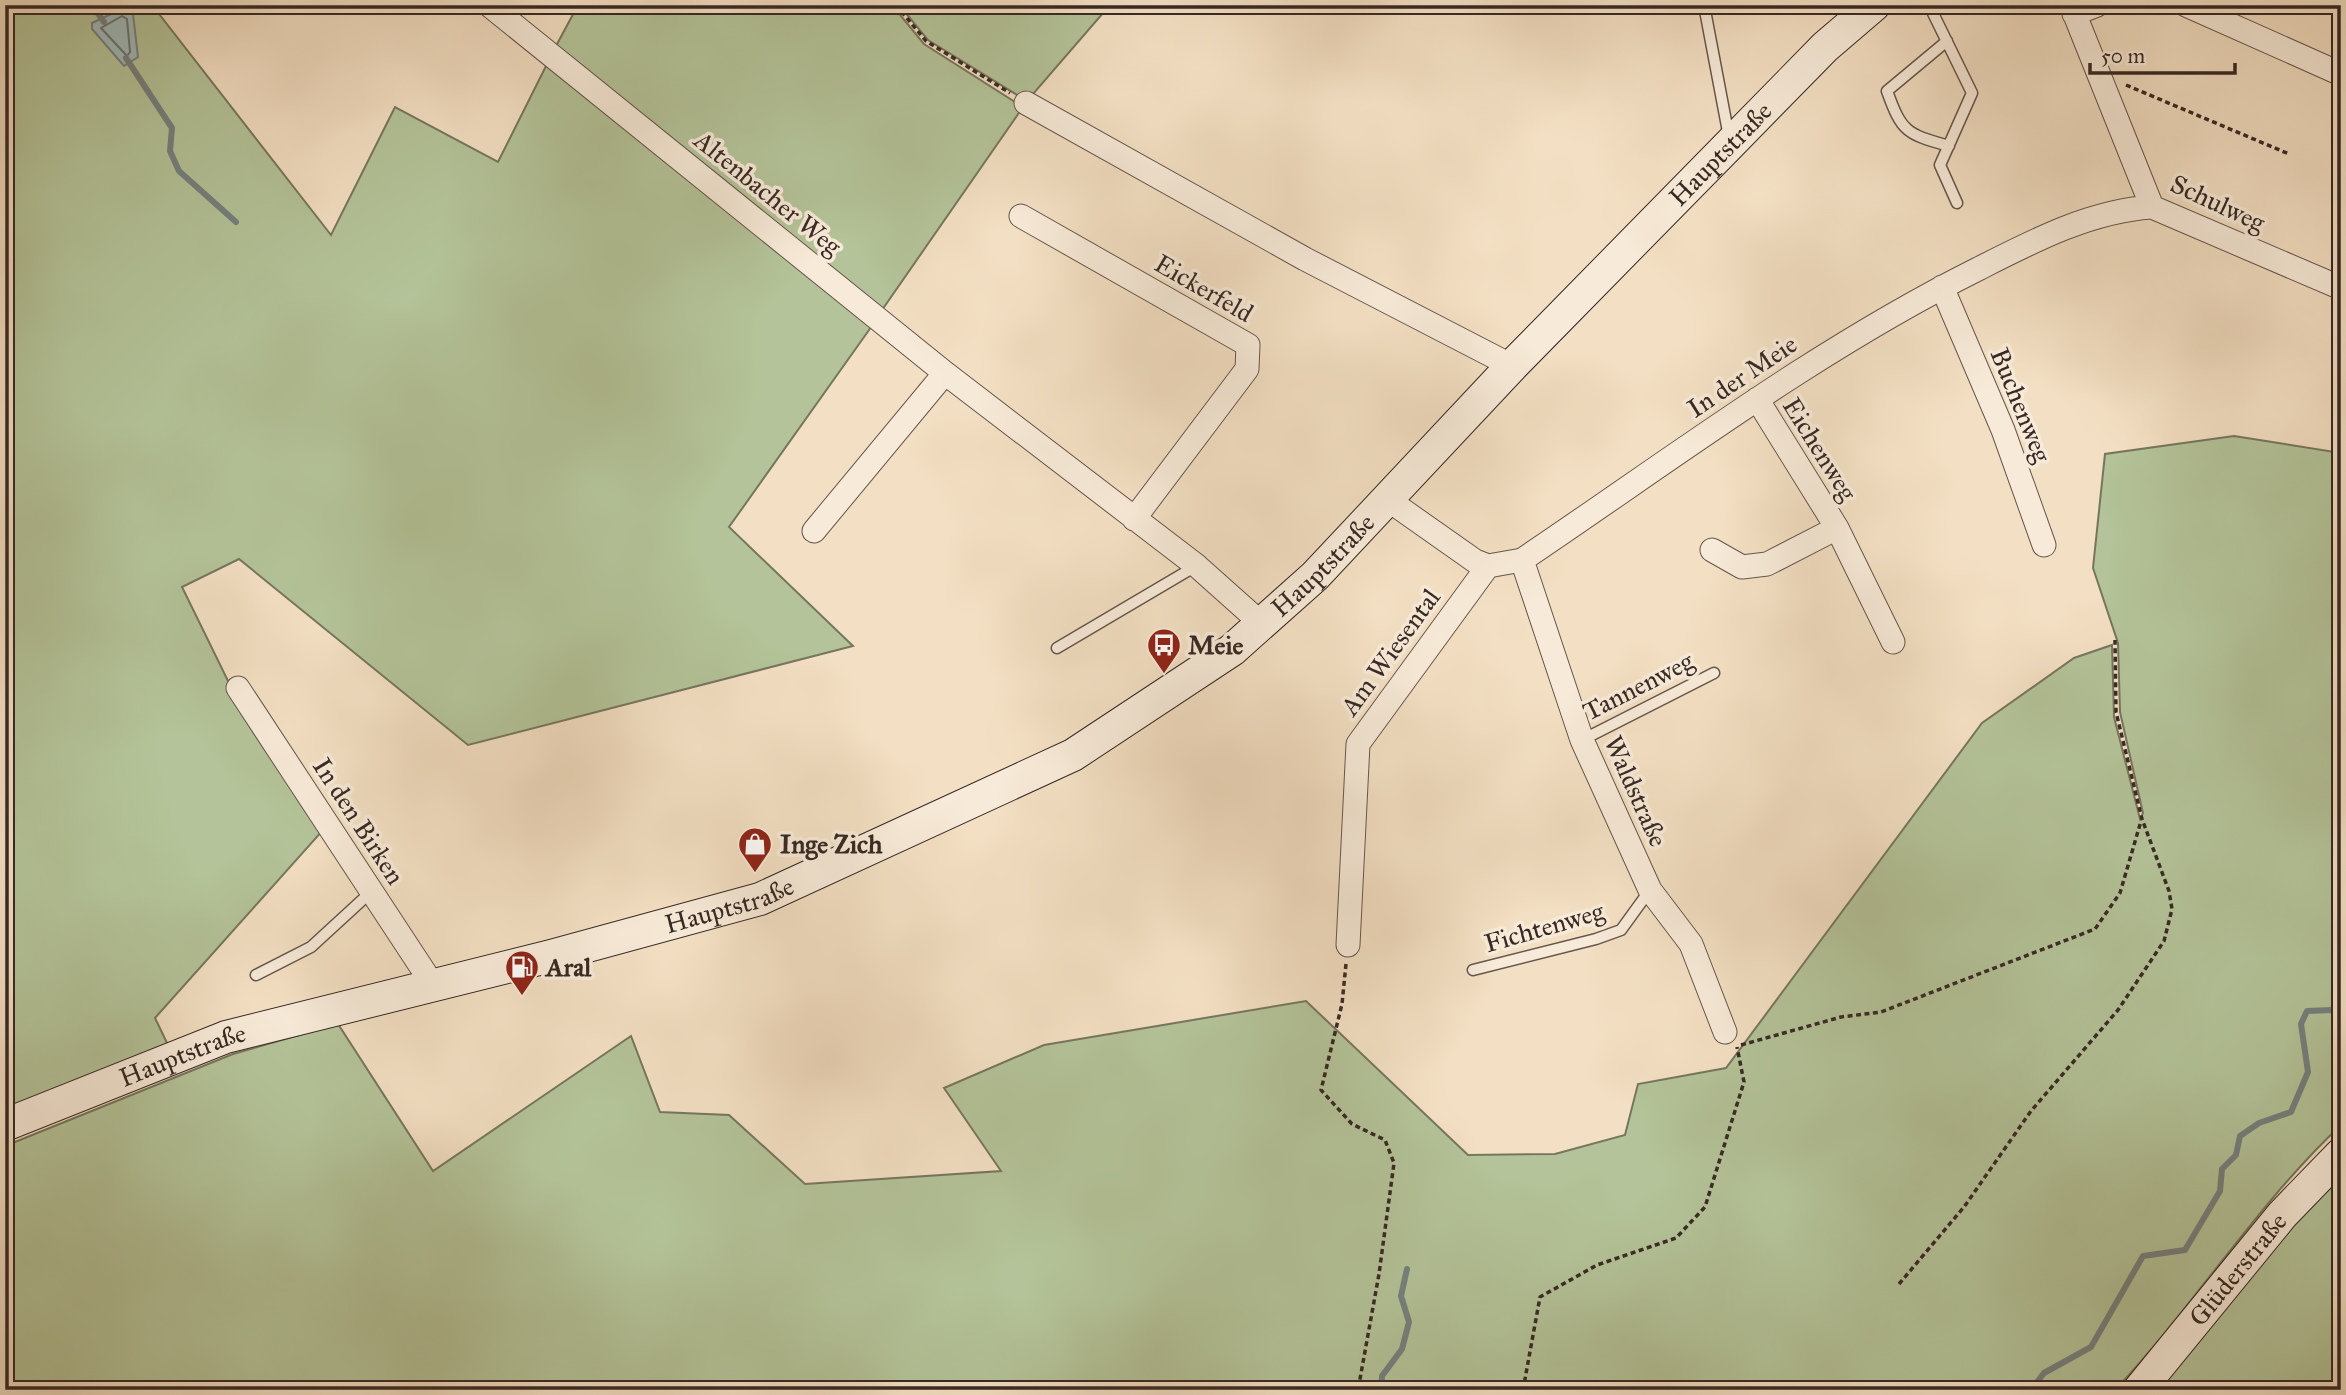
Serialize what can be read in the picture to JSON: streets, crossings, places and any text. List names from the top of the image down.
{
  "streets": {
    "main road": ["Hauptstraße", "Glüderstraße"],
    "street": [
      "Altenbacher Weg",
      "Schulweg",
      "Eickerfeld",
      "In der Meie",
      "Buchenweg",
      "Eichenweg",
      "Am Wiesental",
      "Waldstraße",
      "In den Birken"
    ],
    "lane": ["Tannenweg", "Fichtenweg"]
  },
  "crossings": [
    ["Hauptstraße", "Altenbacher Weg"],
    ["Hauptstraße", "In den Birken"],
    ["Altenbacher Weg", "Eickerfeld"],
    ["Schulweg", "In der Meie"],
    ["In der Meie", "Buchenweg"],
    ["In der Meie", "Eichenweg"],
    ["In der Meie", "Am Wiesental"],
    ["In der Meie", "Waldstraße"],
    ["Tannenweg", "Waldstraße"],
    ["Waldstraße", "Fichtenweg"]
  ],
  "places": {
    "bus stop": ["Meie"],
    "shop": ["Inge Zich"],
    "fuel station": ["Aral"]
  },
  "scale_bar": "50 m"
}
